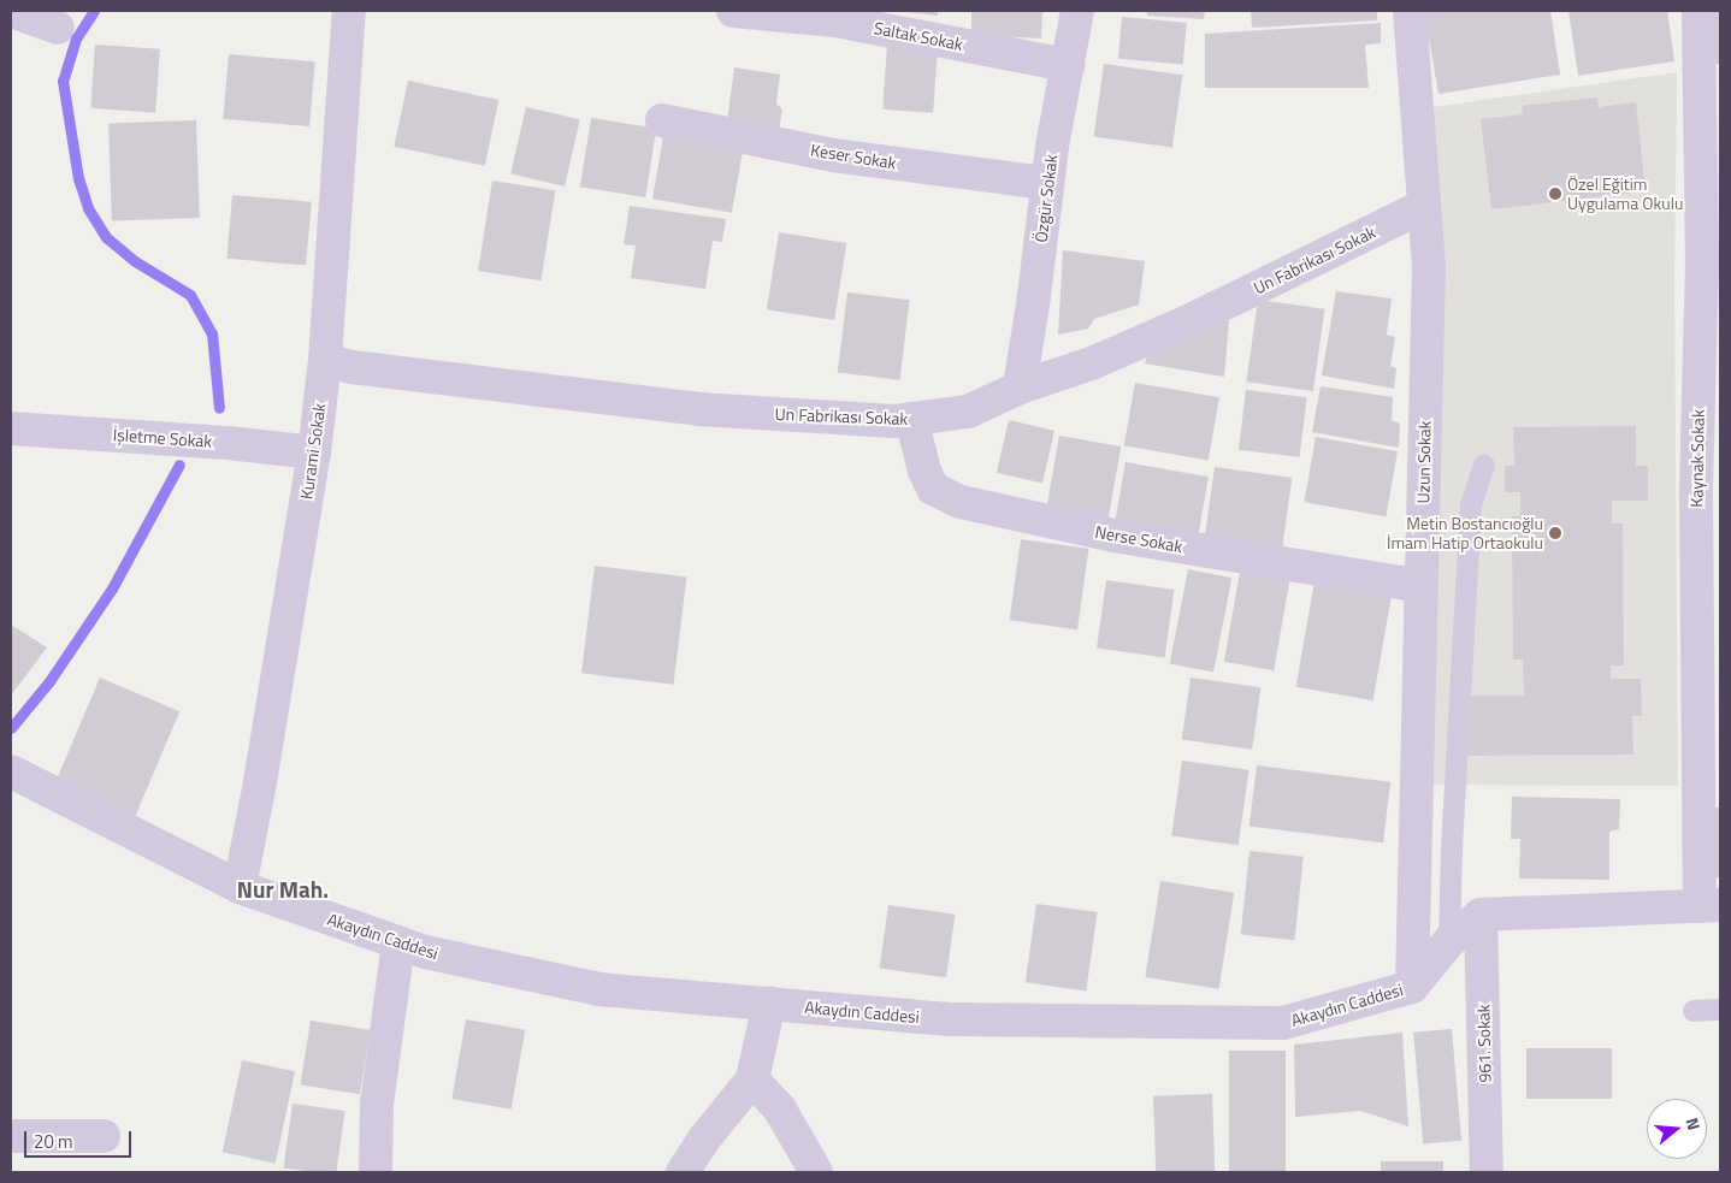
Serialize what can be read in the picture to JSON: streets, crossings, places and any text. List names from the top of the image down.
{
  "streets": {
    "street": [
      "Saltak Sokak",
      "Keser Sokak",
      "Özgür Sokak",
      "Un Fabrikası Sokak",
      "İşletme Sokak",
      "Kurami Sokak",
      "Kaynak Sokak",
      "Uzun Sokak",
      "Nerse Sokak",
      "Akaydın Caddesi",
      "961. Sokak"
    ]
  },
  "crossings": [
    ["Saltak Sokak", "Özgür Sokak"],
    ["Keser Sokak", "Özgür Sokak"],
    ["Özgür Sokak", "Un Fabrikası Sokak"],
    ["Un Fabrikası Sokak", "Kurami Sokak"],
    ["Un Fabrikası Sokak", "Uzun Sokak"],
    ["Un Fabrikası Sokak", "Nerse Sokak"],
    ["İşletme Sokak", "Kurami Sokak"],
    ["Kurami Sokak", "Akaydın Caddesi"],
    ["Uzun Sokak", "Nerse Sokak"],
    ["Uzun Sokak", "Akaydın Caddesi"],
    ["Akaydın Caddesi", "961. Sokak"]
  ],
  "districts": ["Nur Mah."],
  "places": ["Özel Eğitim Uygulama Okulu", "Metin Bostancıoğlu İmam Hatip Ortaokulu"],
  "scale_bar": "20 m",
  "north": "right"
}
